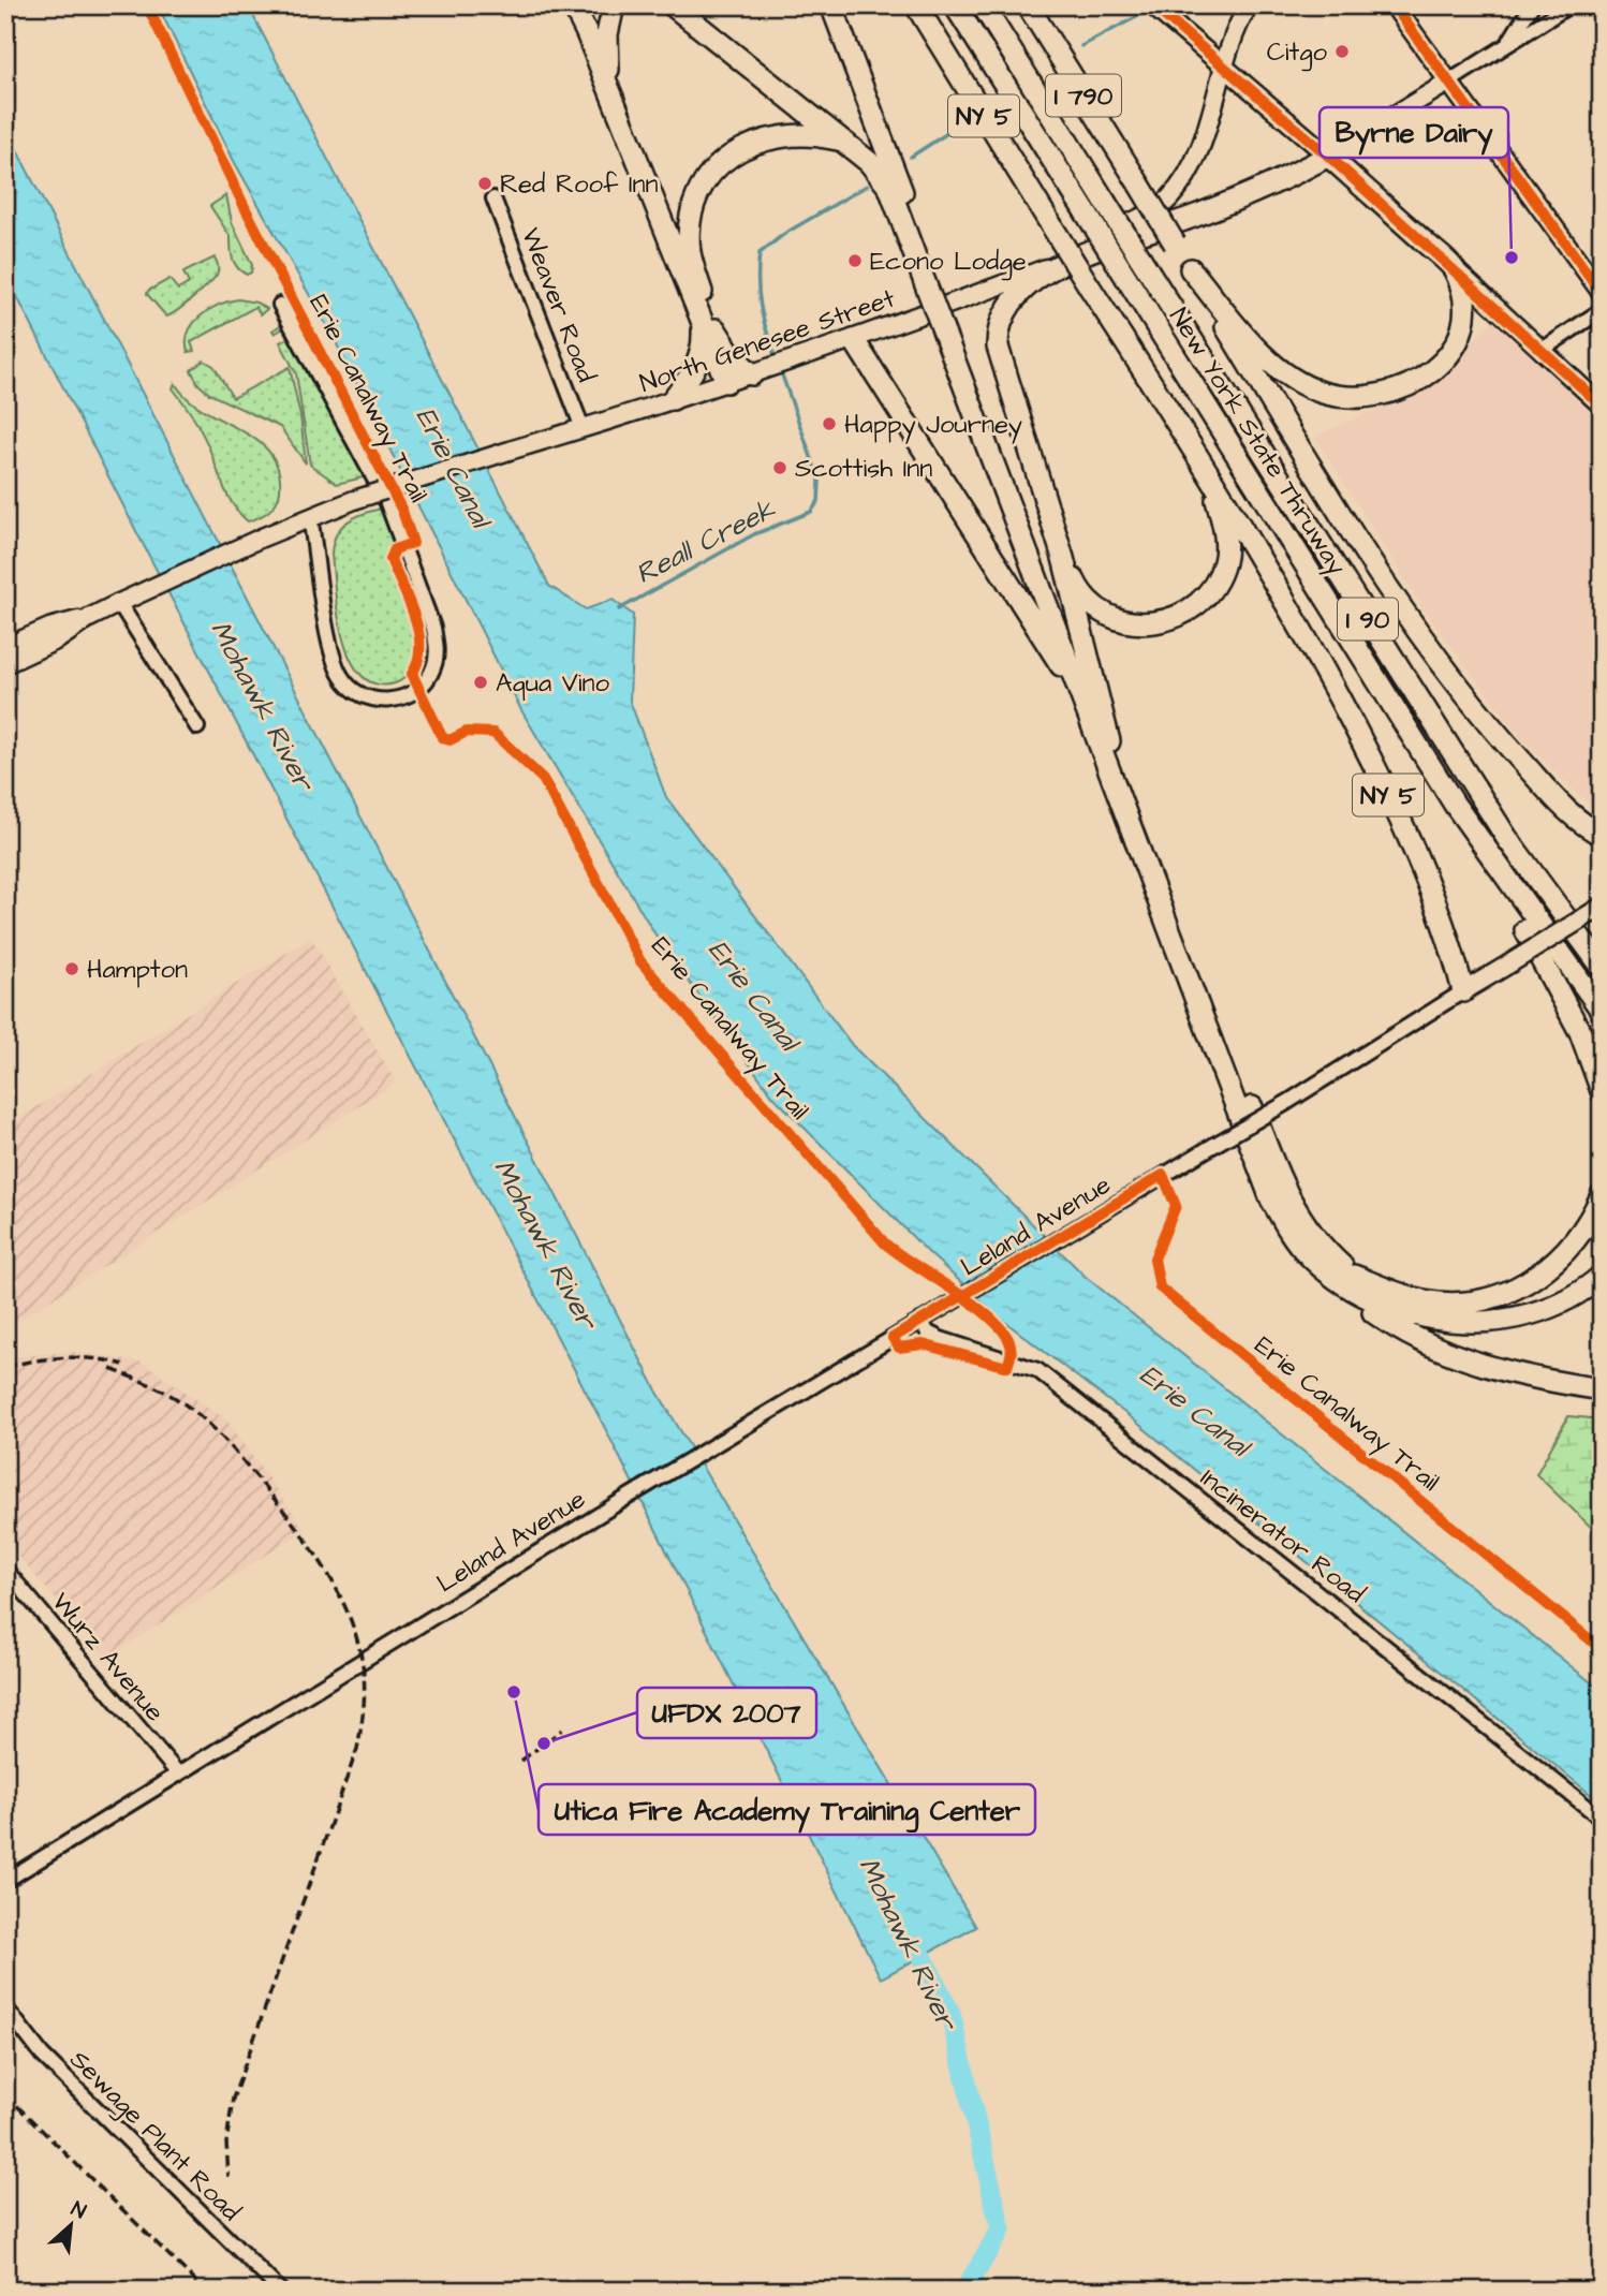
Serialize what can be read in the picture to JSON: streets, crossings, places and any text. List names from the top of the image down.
{
  "streets": {
    "highway": [
      "I 790",
      "NY 5",
      "North Genesee Street",
      "New York State Thruway",
      "I 90"
    ],
    "main road": ["Leland Avenue"],
    "street": [
      "Weaver Road",
      "Incinerator Road",
      "Wurz Avenue",
      "Sewage Plant Road"
    ],
    "cycle path": ["Erie Canalway Trail"]
  },
  "crossings": [
    ["NY 5", "Leland Avenue"],
    ["Weaver Road", "North Genesee Street"],
    ["Leland Avenue", "Incinerator Road"],
    ["Leland Avenue", "Wurz Avenue"]
  ],
  "water": ["Erie Canal", "Reall Creek", "Mohawk River"],
  "places": [
    "Citgo",
    "Red Roof Inn",
    "Byrne Dairy",
    "Econo Lodge",
    "Happy Journey",
    "Scottish Inn",
    "Aqua Vino",
    "Hampton",
    "Utica Fire Academy Training Center",
    "UFDX 2007"
  ],
  "north": "top right"
}
